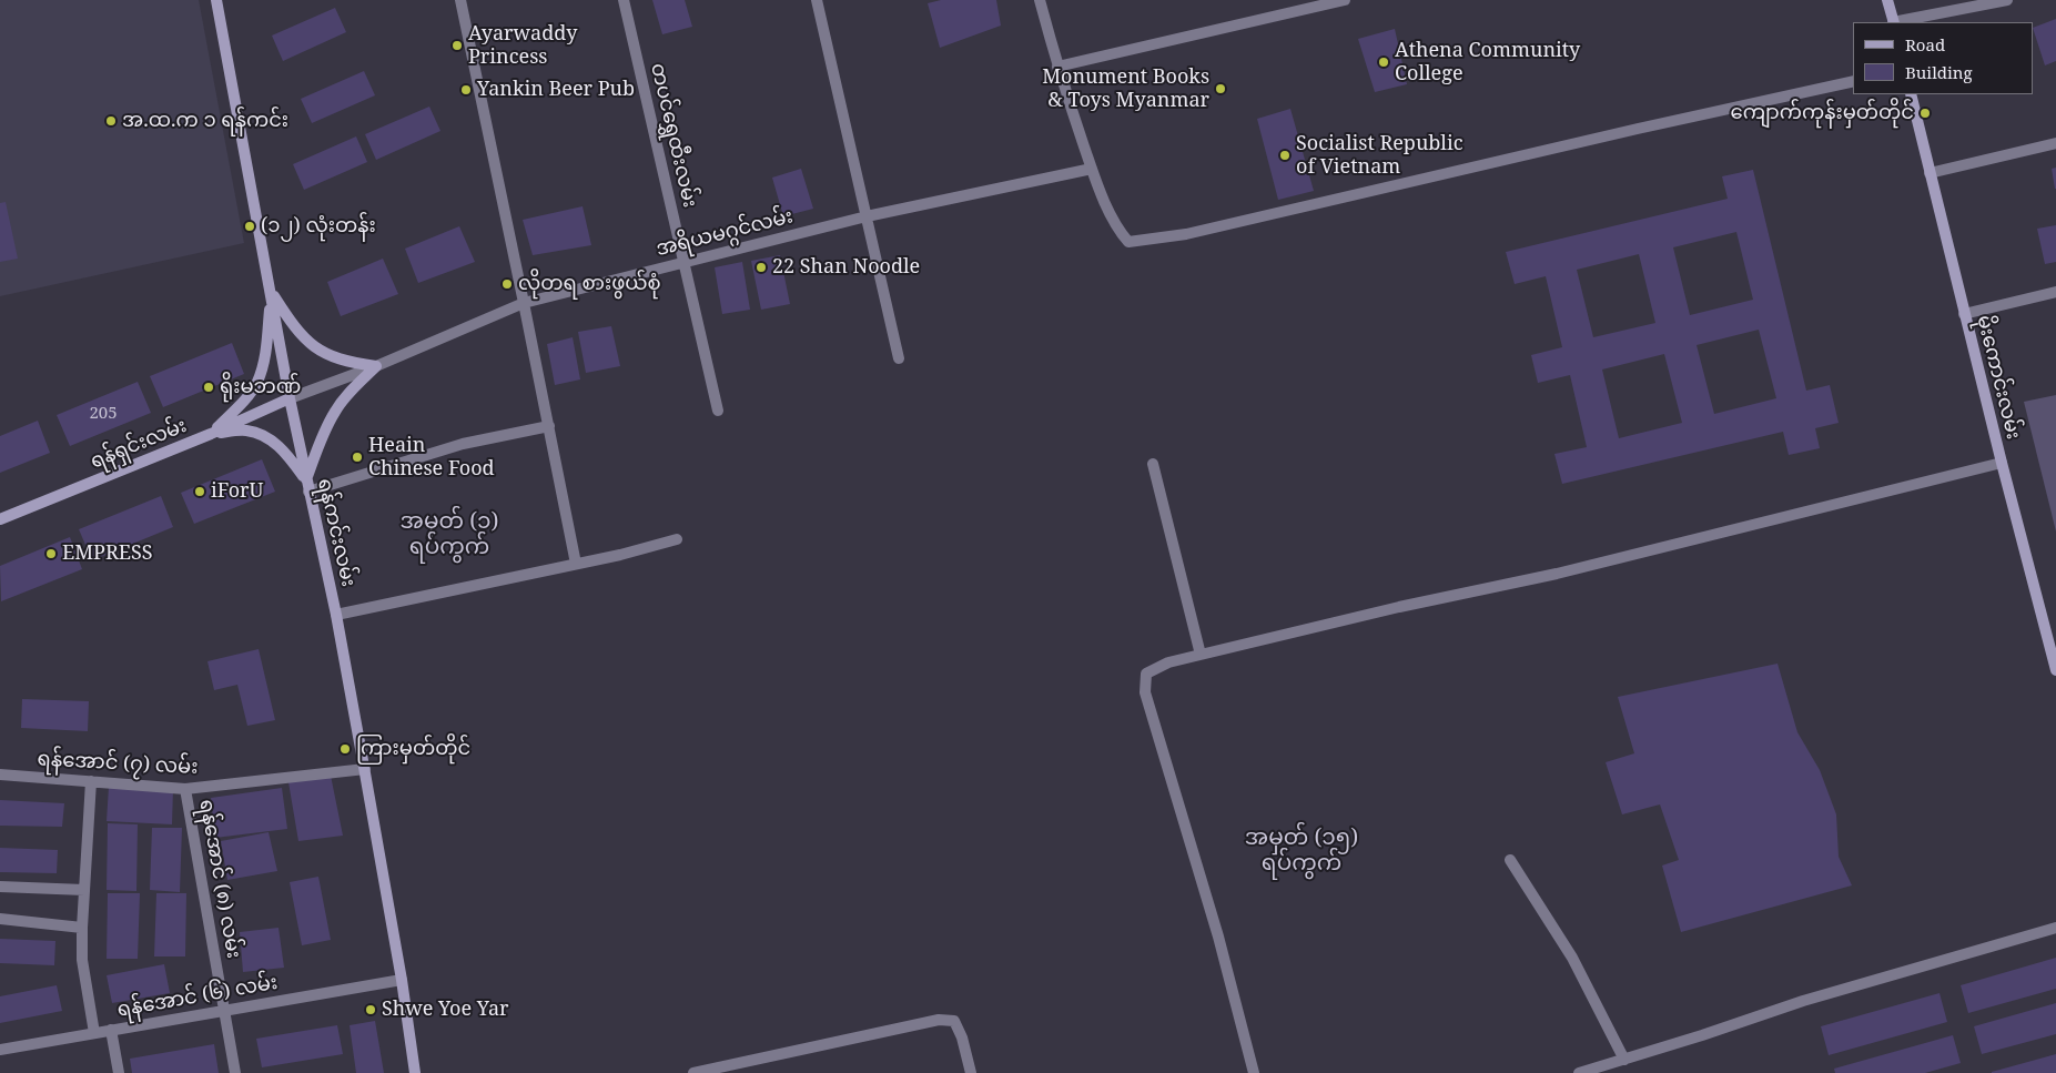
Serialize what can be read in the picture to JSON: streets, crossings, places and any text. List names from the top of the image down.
{
  "streets": {
    "main road": ["မိုးကောင်းလမ်း", "ရန်ရှင်းလမ်း", "ရန်ကင်းလမ်း"],
    "street": [
      "တပင်ရွှေထီးလမ်း",
      "အရိယမဂ္ဂင်လမ်း",
      "ရန်အောင် (၇) လမ်း",
      "ရန်အောင် (၈) လမ်း",
      "ရန်အောင် (၆) လမ်း"
    ]
  },
  "crossings": [
    ["တပင်ရွှေထီးလမ်း", "အရိယမဂ္ဂင်လမ်း"],
    ["အရိယမဂ္ဂင်လမ်း", "ရန်ရှင်းလမ်း"],
    ["အရိယမဂ္ဂင်လမ်း", "ရန်ကင်းလမ်း"],
    ["ရန်ရှင်းလမ်း", "ရန်ကင်းလမ်း"],
    ["ရန်ကင်းလမ်း", "ရန်အောင် (၇) လမ်း"],
    ["ရန်ကင်းလမ်း", "ရန်အောင် (၆) လမ်း"],
    ["ရန်အောင် (၇) လမ်း", "ရန်အောင် (၈) လမ်း"],
    ["ရန်အောင် (၈) လမ်း", "ရန်အောင် (၆) လမ်း"]
  ],
  "districts": ["အမှတ် (၁) ရပ်ကွက်", "အမှတ် (၁၅) ရပ်ကွက်"],
  "places": [
    "Ayarwaddy Princess",
    "Athena Community College",
    "Monument Books & Toys Myanmar",
    "Yankin Beer Pub",
    "ကျောက်ကုန်းမှတ်တိုင်",
    "အ.ထ.က ၁ ရန်ကင်း",
    "Socialist Republic of Vietnam",
    "(၁၂) လုံးတန်း",
    "22 Shan Noodle",
    "လိုတရ စားဖွယ်စုံ",
    "ရိုးမဘဏ်",
    "Heain Chinese Food",
    "iForU",
    "EMPRESS",
    "ကြားမှတ်တိုင်",
    "Shwe Yoe Yar"
  ],
  "house_numbers": ["205"],
  "legend": ["Road", "Building"]
}
